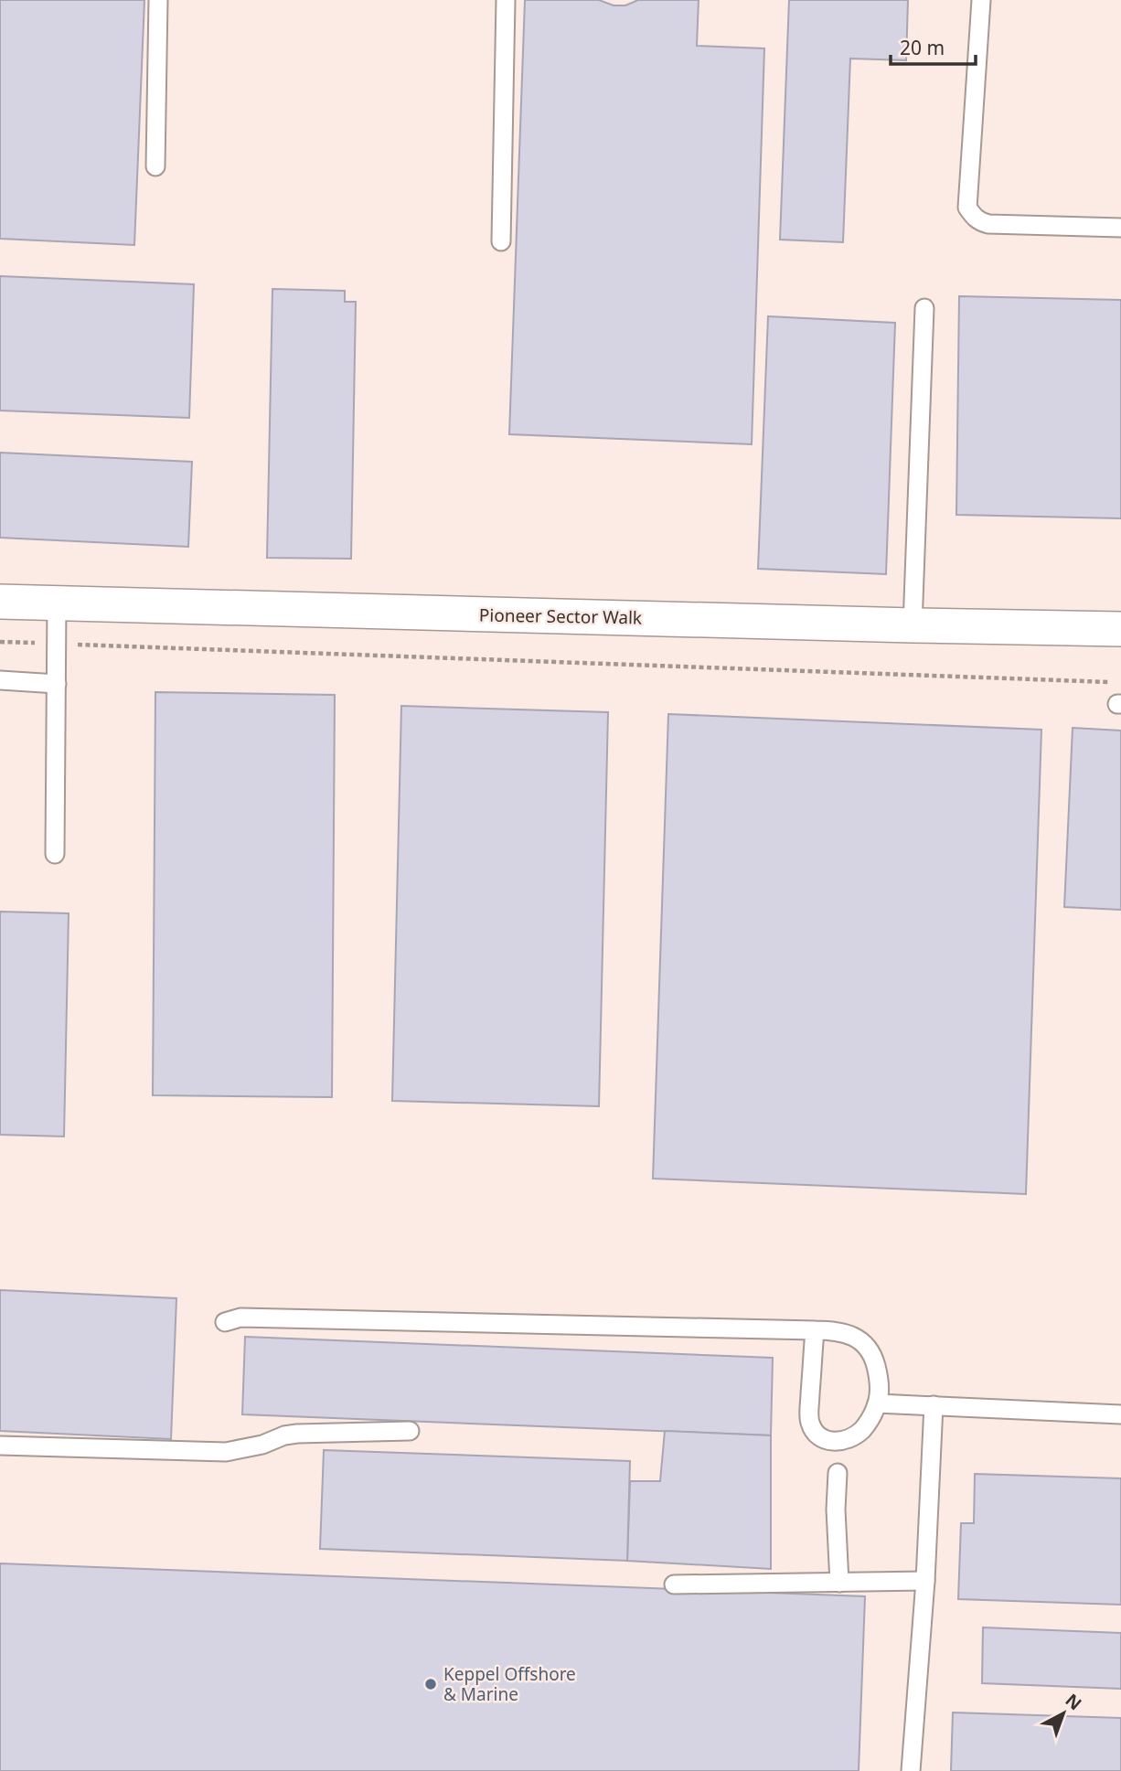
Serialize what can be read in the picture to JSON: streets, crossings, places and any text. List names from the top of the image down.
{
  "streets": {
    "street": ["Pioneer Sector Walk"]
  },
  "places": ["Keppel Offshore & Marine"],
  "scale_bar": "20 m",
  "north": "top right"
}
